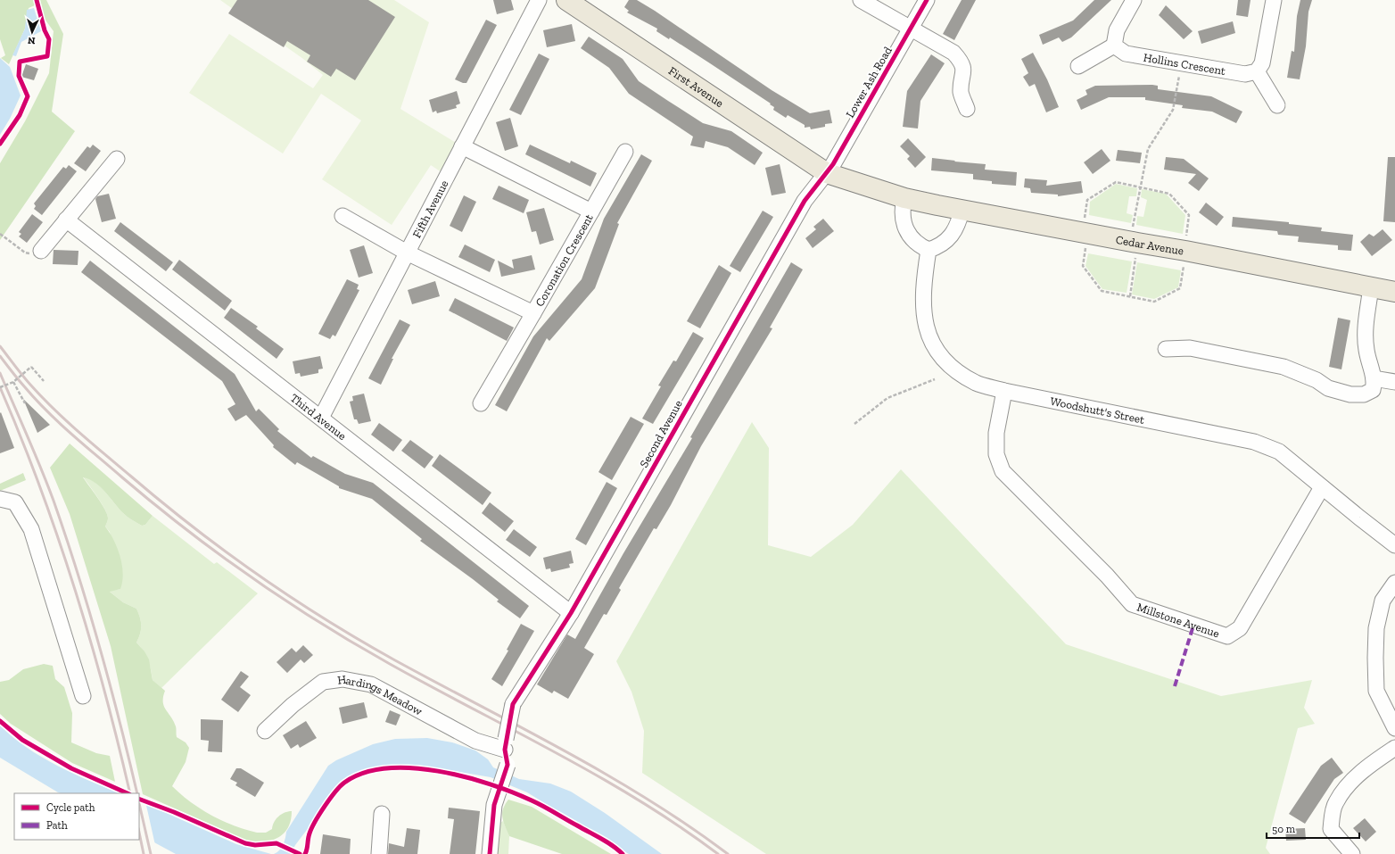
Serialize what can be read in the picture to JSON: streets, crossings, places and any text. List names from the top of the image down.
{
  "streets": {
    "main road": ["First Avenue", "Cedar Avenue"],
    "street": [
      "Hollins Crescent",
      "Lower Ash Road",
      "Fifth Avenue",
      "Coronation Crescent",
      "Woodshutt's Street",
      "Third Avenue",
      "Second Avenue",
      "Millstone Avenue",
      "Hardings Meadow"
    ]
  },
  "crossings": [
    ["Lower Ash Road", "First Avenue"],
    ["Lower Ash Road", "Cedar Avenue"],
    ["Lower Ash Road", "Second Avenue"],
    ["First Avenue", "Cedar Avenue"],
    ["First Avenue", "Second Avenue"],
    ["Fifth Avenue", "Coronation Crescent"],
    ["Fifth Avenue", "Third Avenue"],
    ["Cedar Avenue", "Second Avenue"],
    ["Woodshutt's Street", "Millstone Avenue"],
    ["Third Avenue", "Second Avenue"],
    ["Second Avenue", "Hardings Meadow"]
  ],
  "legend": ["Cycle path", "Path"],
  "scale_bar": "50 m",
  "north": "bottom"
}
